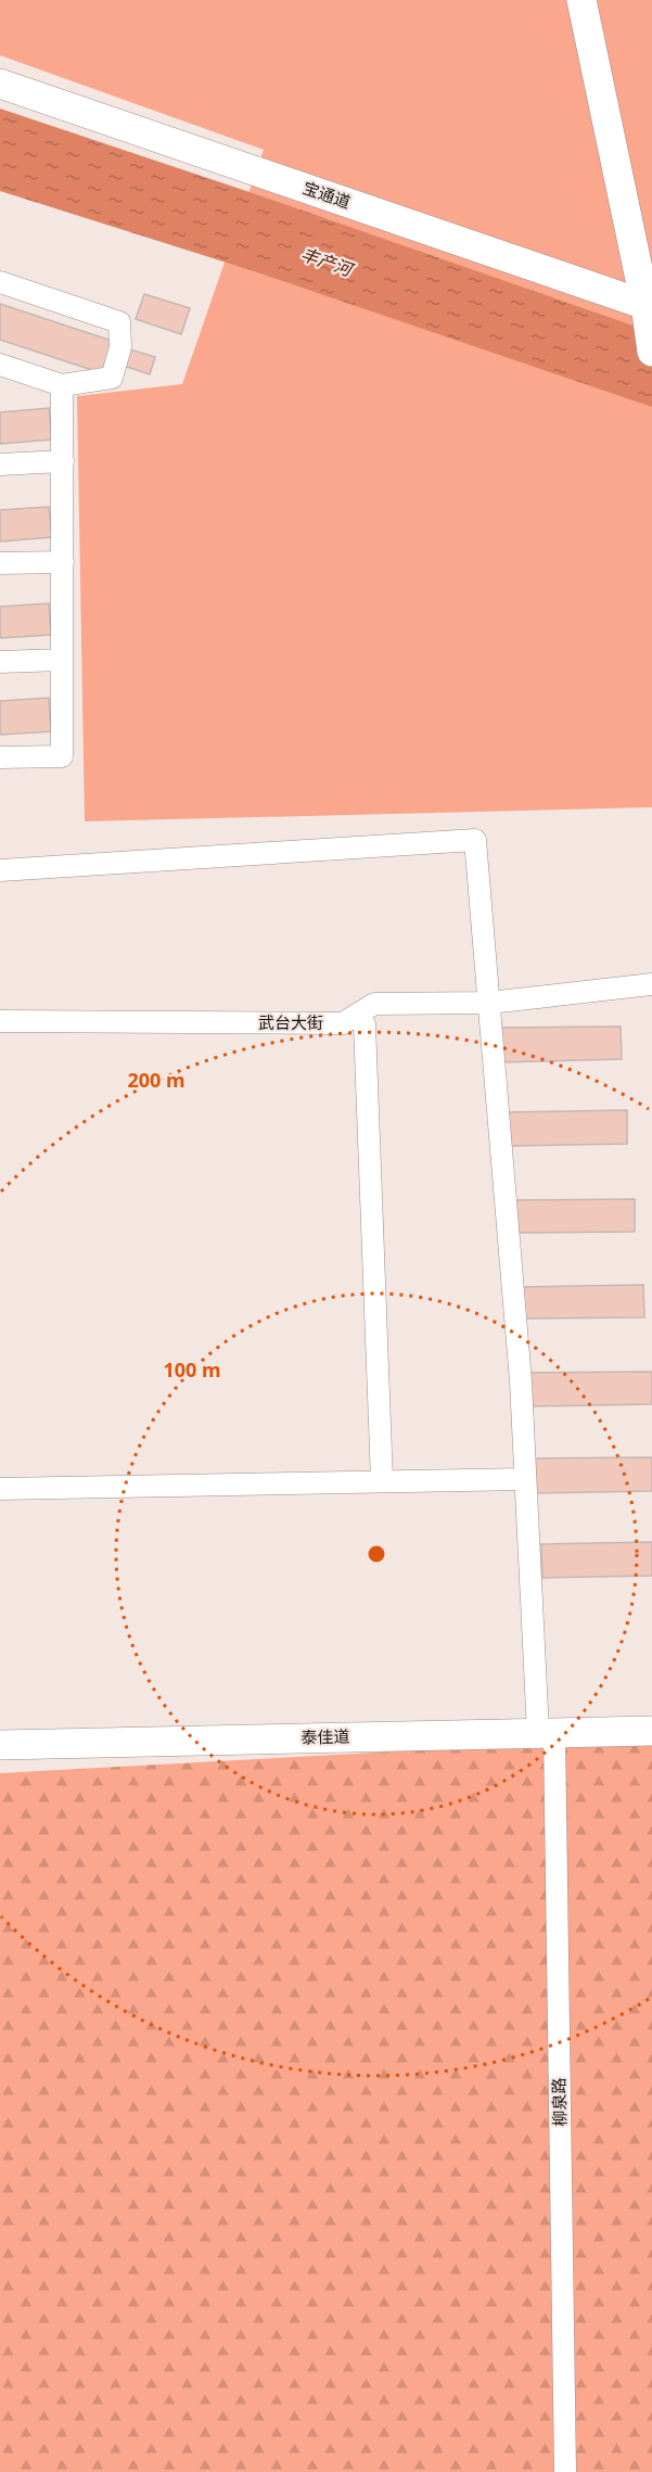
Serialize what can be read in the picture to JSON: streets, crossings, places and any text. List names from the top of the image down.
{
  "streets": {
    "street": [
      "宝通道",
      "武台大街",
      "泰佳道",
      "柳泉路"
    ]
  },
  "crossings": [
    ["武台大街", "柳泉路"],
    ["泰佳道", "柳泉路"]
  ],
  "water": ["丰产河"],
  "rings": ["200 m", "100 m"]
}
